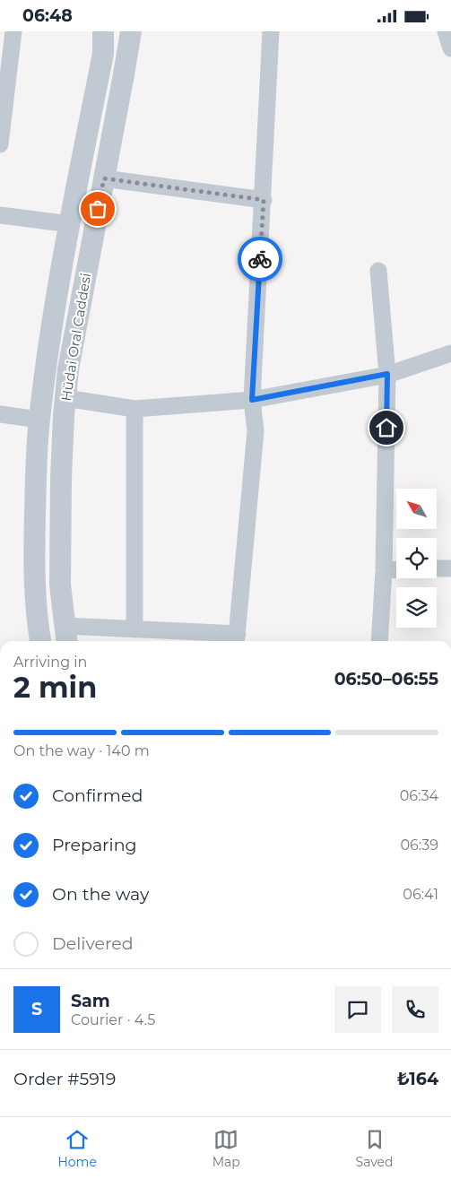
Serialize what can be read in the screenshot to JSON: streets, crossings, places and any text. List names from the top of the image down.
{
  "streets": {
    "street": ["Hüdai Oral Caddesi"]
  },
  "north": "top left",
  "page": {
    "status": "06:48",
    "heading": ["2 min", "Arriving in", "06:50–06:55"],
    "panel": [
      "Sam",
      "Courier · 4.5",
      "Order #5919",
      "₺164"
    ],
    "bar": "On the way · 140 m",
    "list": [
      ["Confirmed", "06:34"],
      ["Preparing", "06:39"],
      ["On the way", "06:41"],
      "Delivered"
    ],
    "round": "S",
    "tabs": ["Home", "Map", "Saved"]
  }
}
